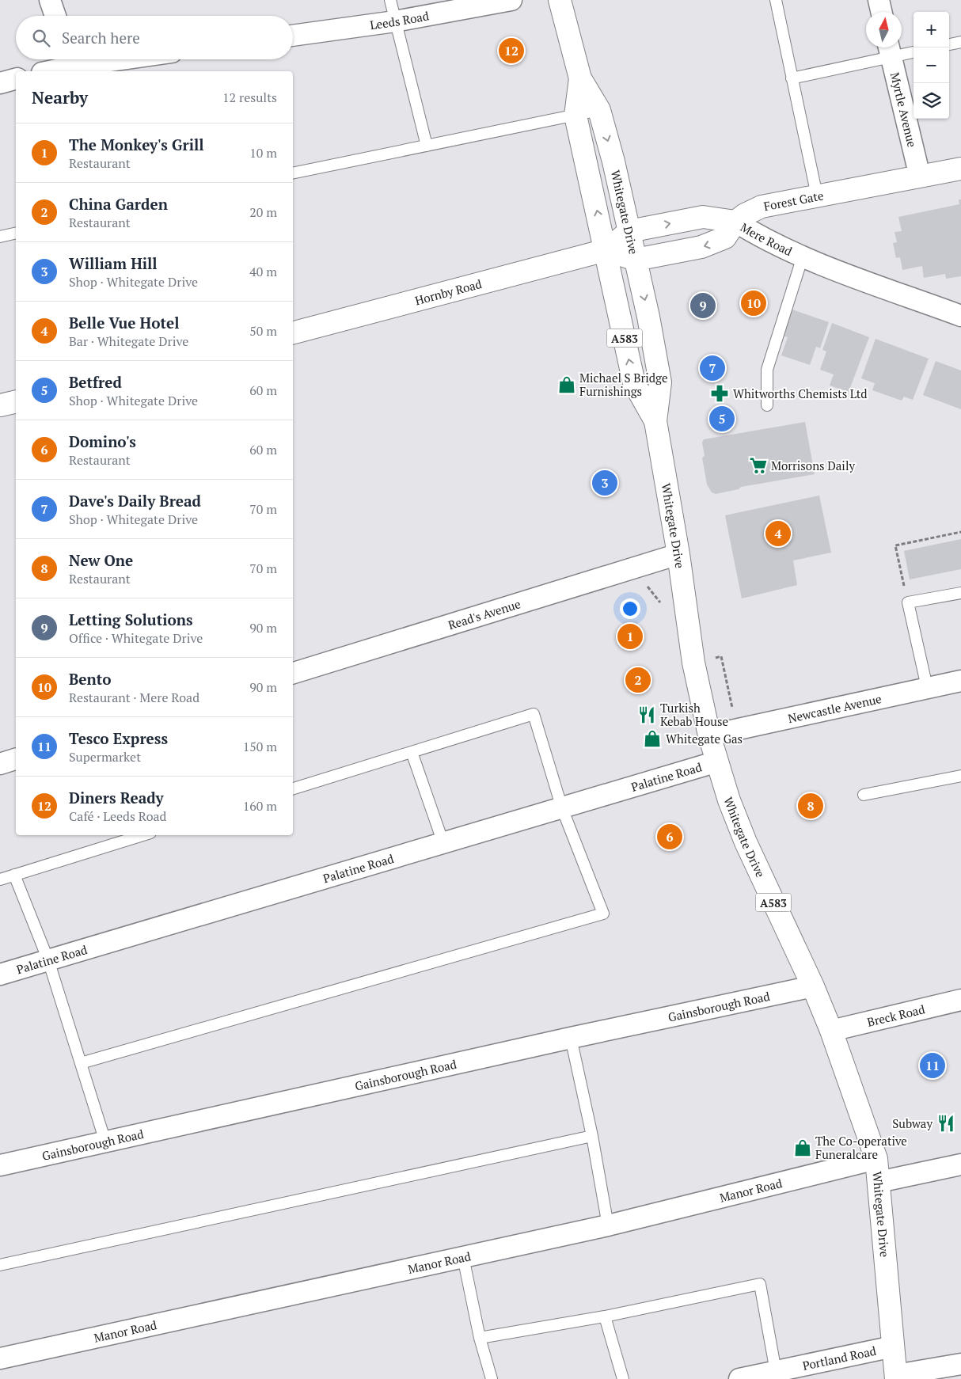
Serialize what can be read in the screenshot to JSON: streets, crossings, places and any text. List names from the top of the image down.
{
  "streets": {
    "main road": [
      "Forest Gate",
      "Whitegate Drive",
      "Mere Road",
      "Hornby Road",
      "A583"
    ],
    "street": [
      "Leeds Road",
      "Myrtle Avenue",
      "Read's Avenue",
      "Newcastle Avenue",
      "Palatine Road",
      "Gainsborough Road",
      "Breck Road",
      "Manor Road",
      "Portland Road"
    ]
  },
  "crossings": [
    ["Myrtle Avenue", "Forest Gate"],
    ["Forest Gate", "Mere Road"],
    ["Whitegate Drive", "Mere Road"],
    ["Whitegate Drive", "Hornby Road"],
    ["Whitegate Drive", "Read's Avenue"],
    ["Whitegate Drive", "Newcastle Avenue"],
    ["Whitegate Drive", "Palatine Road"],
    ["Whitegate Drive", "Gainsborough Road"],
    ["Whitegate Drive", "Breck Road"],
    ["Whitegate Drive", "Manor Road"],
    ["Whitegate Drive", "Portland Road"],
    ["Mere Road", "Hornby Road"]
  ],
  "places": {
    "shop": ["Michael S Bridge Furnishings", "Whitegate Gas", "The Co-operative Funeralcare"],
    "pharmacy": ["Whitworths Chemists Ltd"],
    "supermarket": ["Morrisons Daily"],
    "restaurant": ["Turkish Kebab House", "Subway"]
  },
  "north": "top",
  "page": {
    "map_buttons": ["+", "−"],
    "search": "Search here",
    "pins": [
      "12",
      "10",
      "9",
      "7",
      "5",
      "3",
      "4",
      "1",
      "2",
      "8",
      "6",
      "11"
    ],
    "heading": ["Nearby", "12 results"],
    "list": [
      {
        "mark": "1",
        "name": "The Monkey's Grill",
        "note": "Restaurant",
        "value": "10 m"
      },
      {
        "mark": "2",
        "name": "China Garden",
        "note": "Restaurant",
        "value": "20 m"
      },
      {
        "mark": "3",
        "name": "William Hill",
        "note": "Shop · Whitegate Drive",
        "value": "40 m"
      },
      {
        "mark": "4",
        "name": "Belle Vue Hotel",
        "note": "Bar · Whitegate Drive",
        "value": "50 m"
      },
      {
        "mark": "5",
        "name": "Betfred",
        "note": "Shop · Whitegate Drive",
        "value": "60 m"
      },
      {
        "mark": "6",
        "name": "Domino's",
        "note": "Restaurant",
        "value": "60 m"
      },
      {
        "mark": "7",
        "name": "Dave's Daily Bread",
        "note": "Shop · Whitegate Drive",
        "value": "70 m"
      },
      {
        "mark": "8",
        "name": "New One",
        "note": "Restaurant",
        "value": "70 m"
      },
      {
        "mark": "9",
        "name": "Letting Solutions",
        "note": "Office · Whitegate Drive",
        "value": "90 m"
      },
      {
        "mark": "10",
        "name": "Bento",
        "note": "Restaurant · Mere Road",
        "value": "90 m"
      },
      {
        "mark": "11",
        "name": "Tesco Express",
        "note": "Supermarket",
        "value": "150 m"
      },
      {
        "mark": "12",
        "name": "Diners Ready",
        "note": "Café · Leeds Road",
        "value": "160 m"
      }
    ]
  }
}
